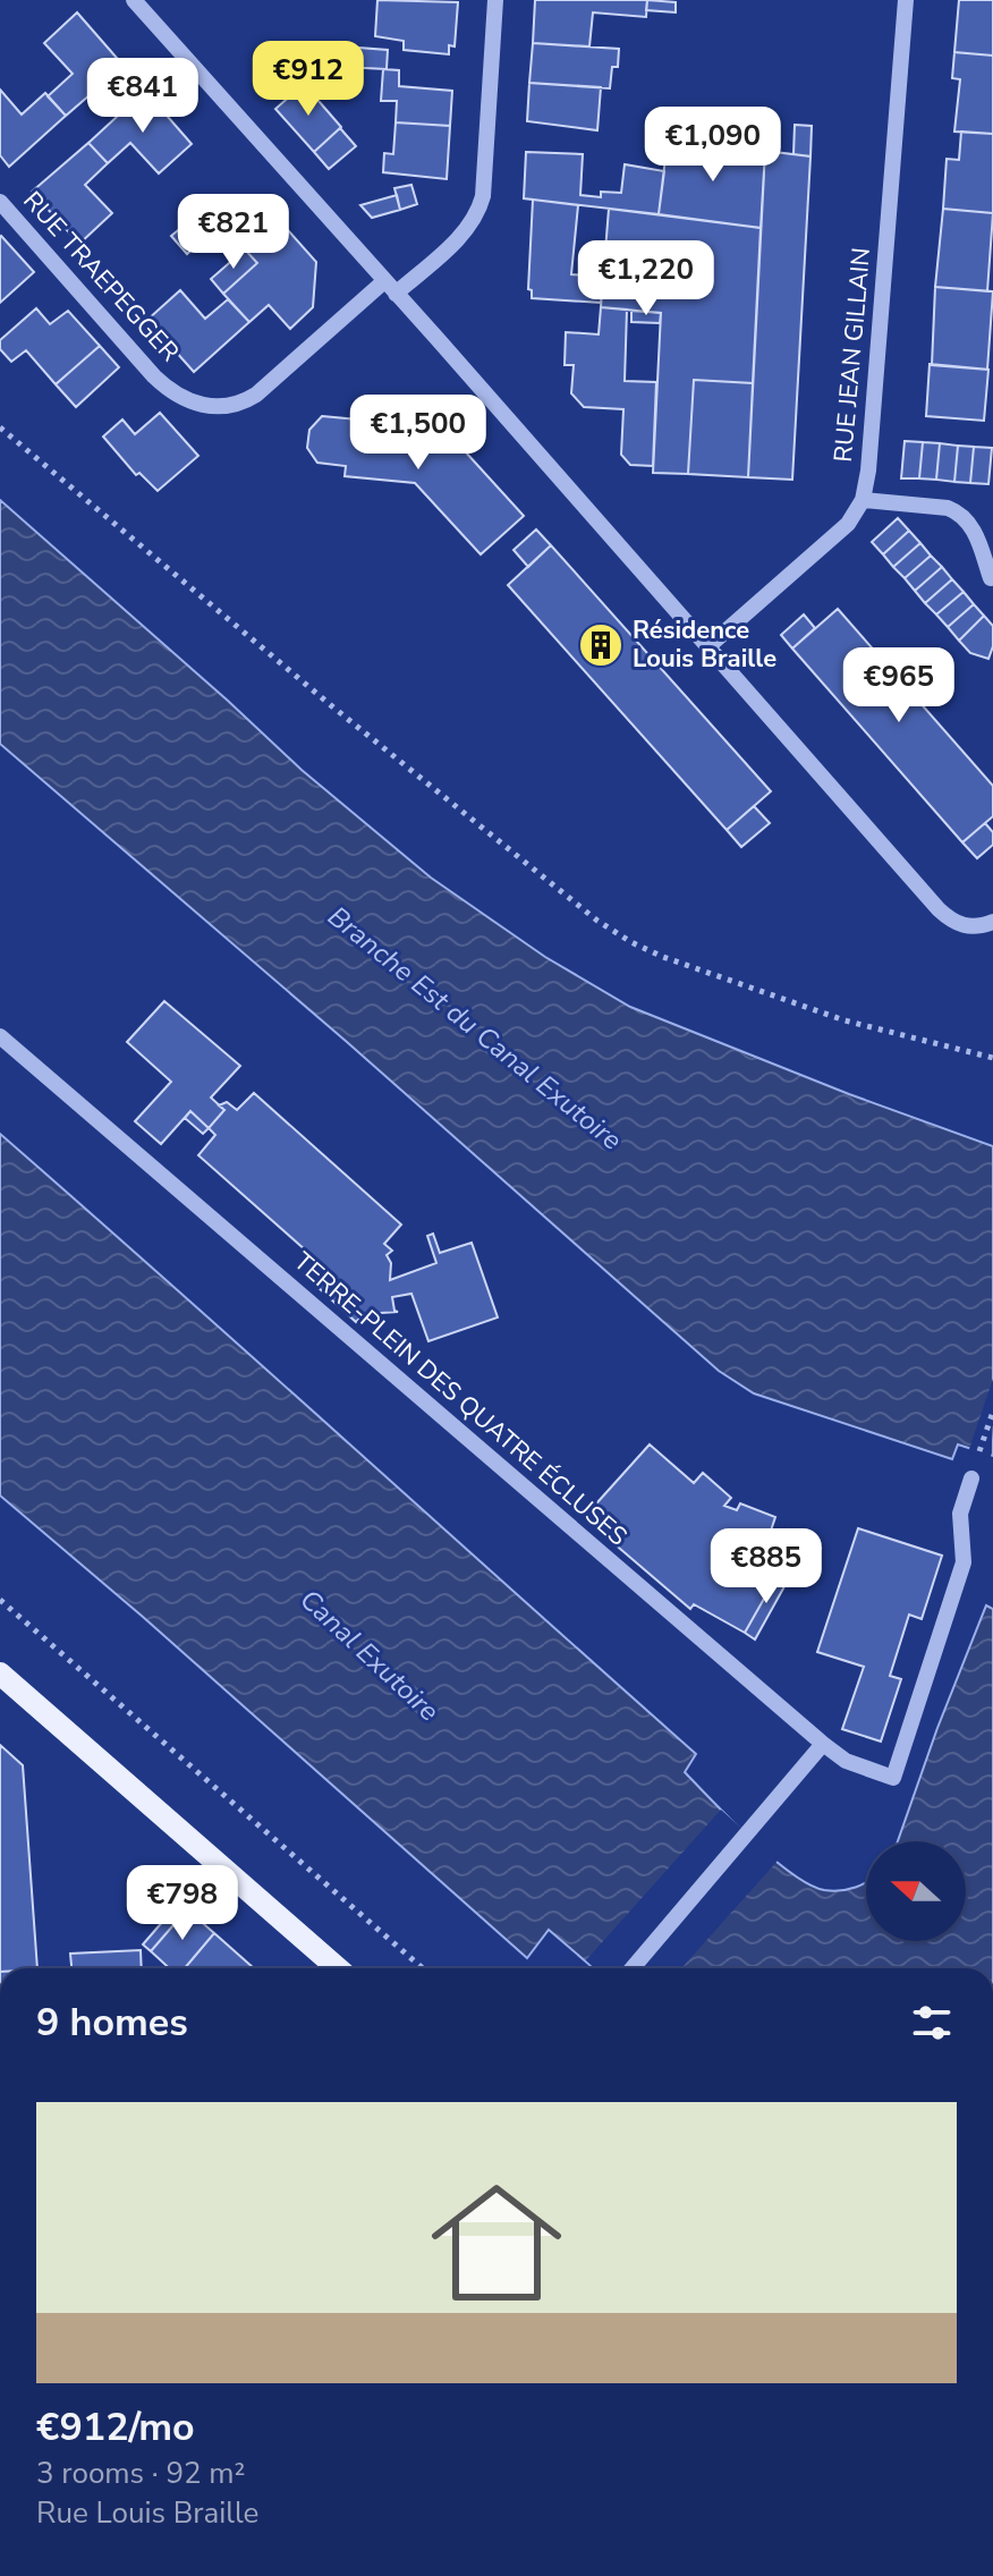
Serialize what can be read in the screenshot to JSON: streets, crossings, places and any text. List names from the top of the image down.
{
  "streets": {
    "street": ["RUE TRAEPEGGER", "RUE JEAN GILLAIN", "TERRE-PLEIN DES QUATRE ÉCLUSES"]
  },
  "water": ["Branche Est du Canal Exutoire", "Canal Exutoire"],
  "places": {
    "building": ["Résidence Louis Braille"]
  },
  "north": "left",
  "page": {
    "price": [
      "€912",
      "€841",
      "€1,090",
      "€821",
      "€1,220",
      "€1,500",
      "€965",
      "€885",
      "€798"
    ],
    "heading": "9 homes",
    "list": [
      {
        "name": "€912/mo",
        "note": "3 rooms · 92 m² · Rue Louis Braille"
      }
    ]
  }
}
